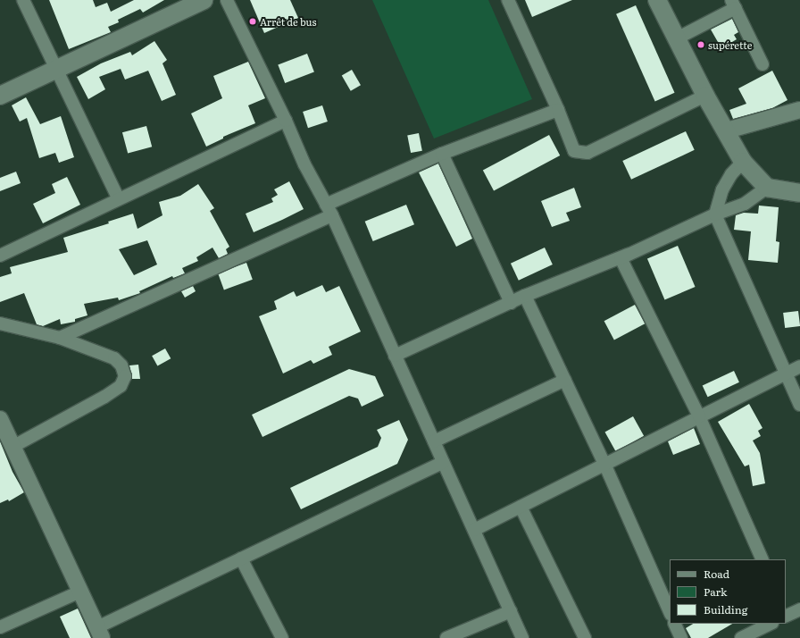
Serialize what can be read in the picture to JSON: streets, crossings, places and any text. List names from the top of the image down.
{
  "places": ["Arrêt de bus", "supérette"],
  "legend": ["Road", "Park", "Building"]
}
